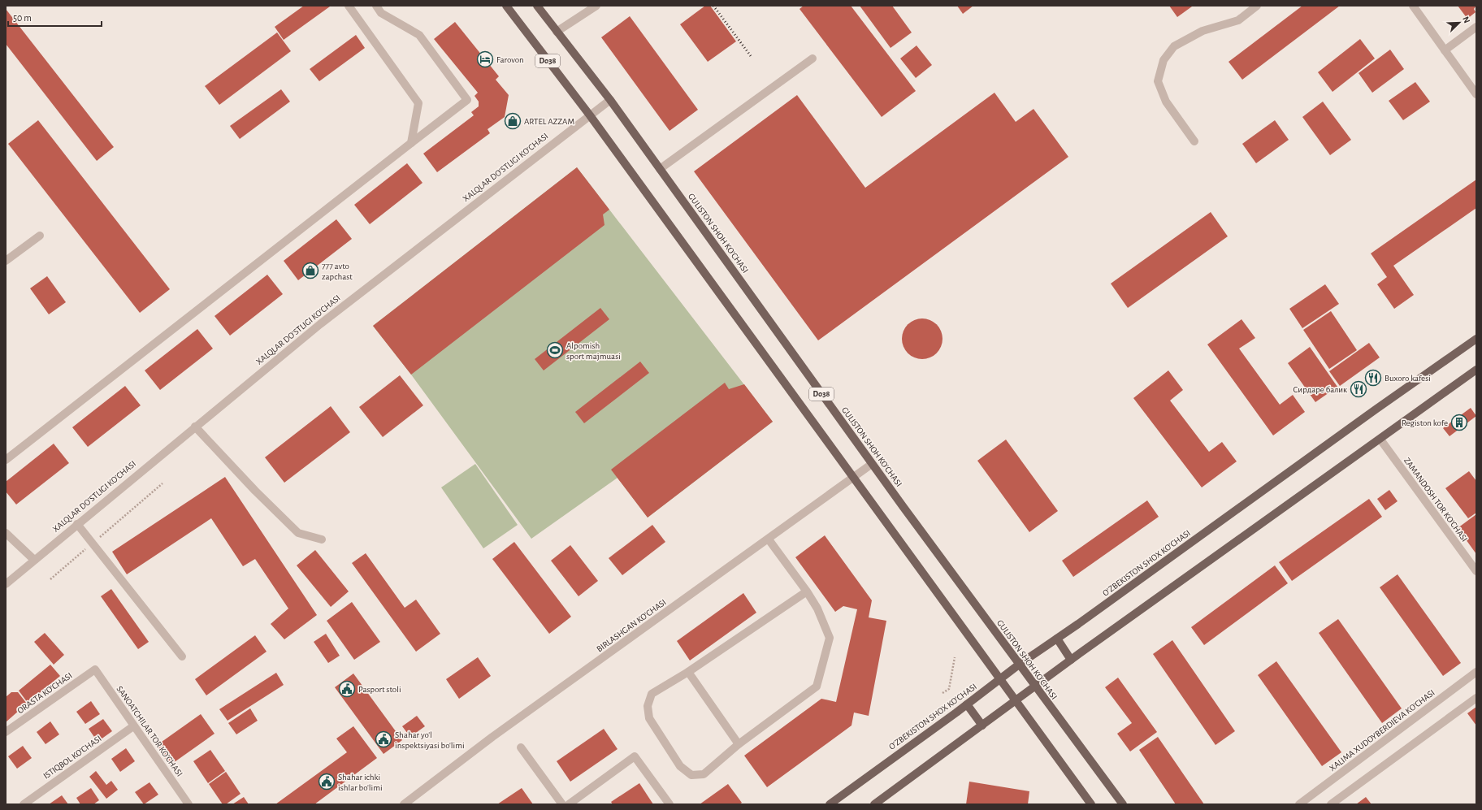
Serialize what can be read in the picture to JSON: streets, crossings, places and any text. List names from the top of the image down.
{
  "streets": {
    "main road": ["D038", "GULISTON SHOH KO'CHASI", "O'ZBEKISTON SHOX KO'CHASI"],
    "street": [
      "XALQLAR DO'STLIGI KO'CHASI",
      "ZAMANDOSH TOR KO'CHASI",
      "BIRLASHGAN KO'CHASI",
      "ORASTA KO'CHASI",
      "XALIMA XUDOYBERDIEVA KO'CHASI",
      "SANOATCHILAR TOR KO'CHASI",
      "ISTIQBOL KO'CHASI"
    ]
  },
  "crossings": [
    ["D038", "XALQLAR DO'STLIGI KO'CHASI"],
    ["D038", "O'ZBEKISTON SHOX KO'CHASI"],
    ["D038", "BIRLASHGAN KO'CHASI"],
    ["XALQLAR DO'STLIGI KO'CHASI", "GULISTON SHOH KO'CHASI"],
    ["GULISTON SHOH KO'CHASI", "O'ZBEKISTON SHOX KO'CHASI"],
    ["GULISTON SHOH KO'CHASI", "BIRLASHGAN KO'CHASI"],
    ["ORASTA KO'CHASI", "SANOATCHILAR TOR KO'CHASI"],
    ["SANOATCHILAR TOR KO'CHASI", "ISTIQBOL KO'CHASI"]
  ],
  "places": {
    "hotel": ["Farovon"],
    "shop": ["ARTEL AZZAM", "777 avto zapchast"],
    "sports": ["Alpomish sport majmuasi"],
    "restaurant": ["Buxoro kafesi", "Сирдаре балик"],
    "building": ["Registon kofe"],
    "public building": ["Pasport stoli", "Shahar yo'l inspektsiyasi bo'limi", "Shahar ichki ishlar bo'limi"]
  },
  "scale_bar": "50 m",
  "north": "top right"
}
